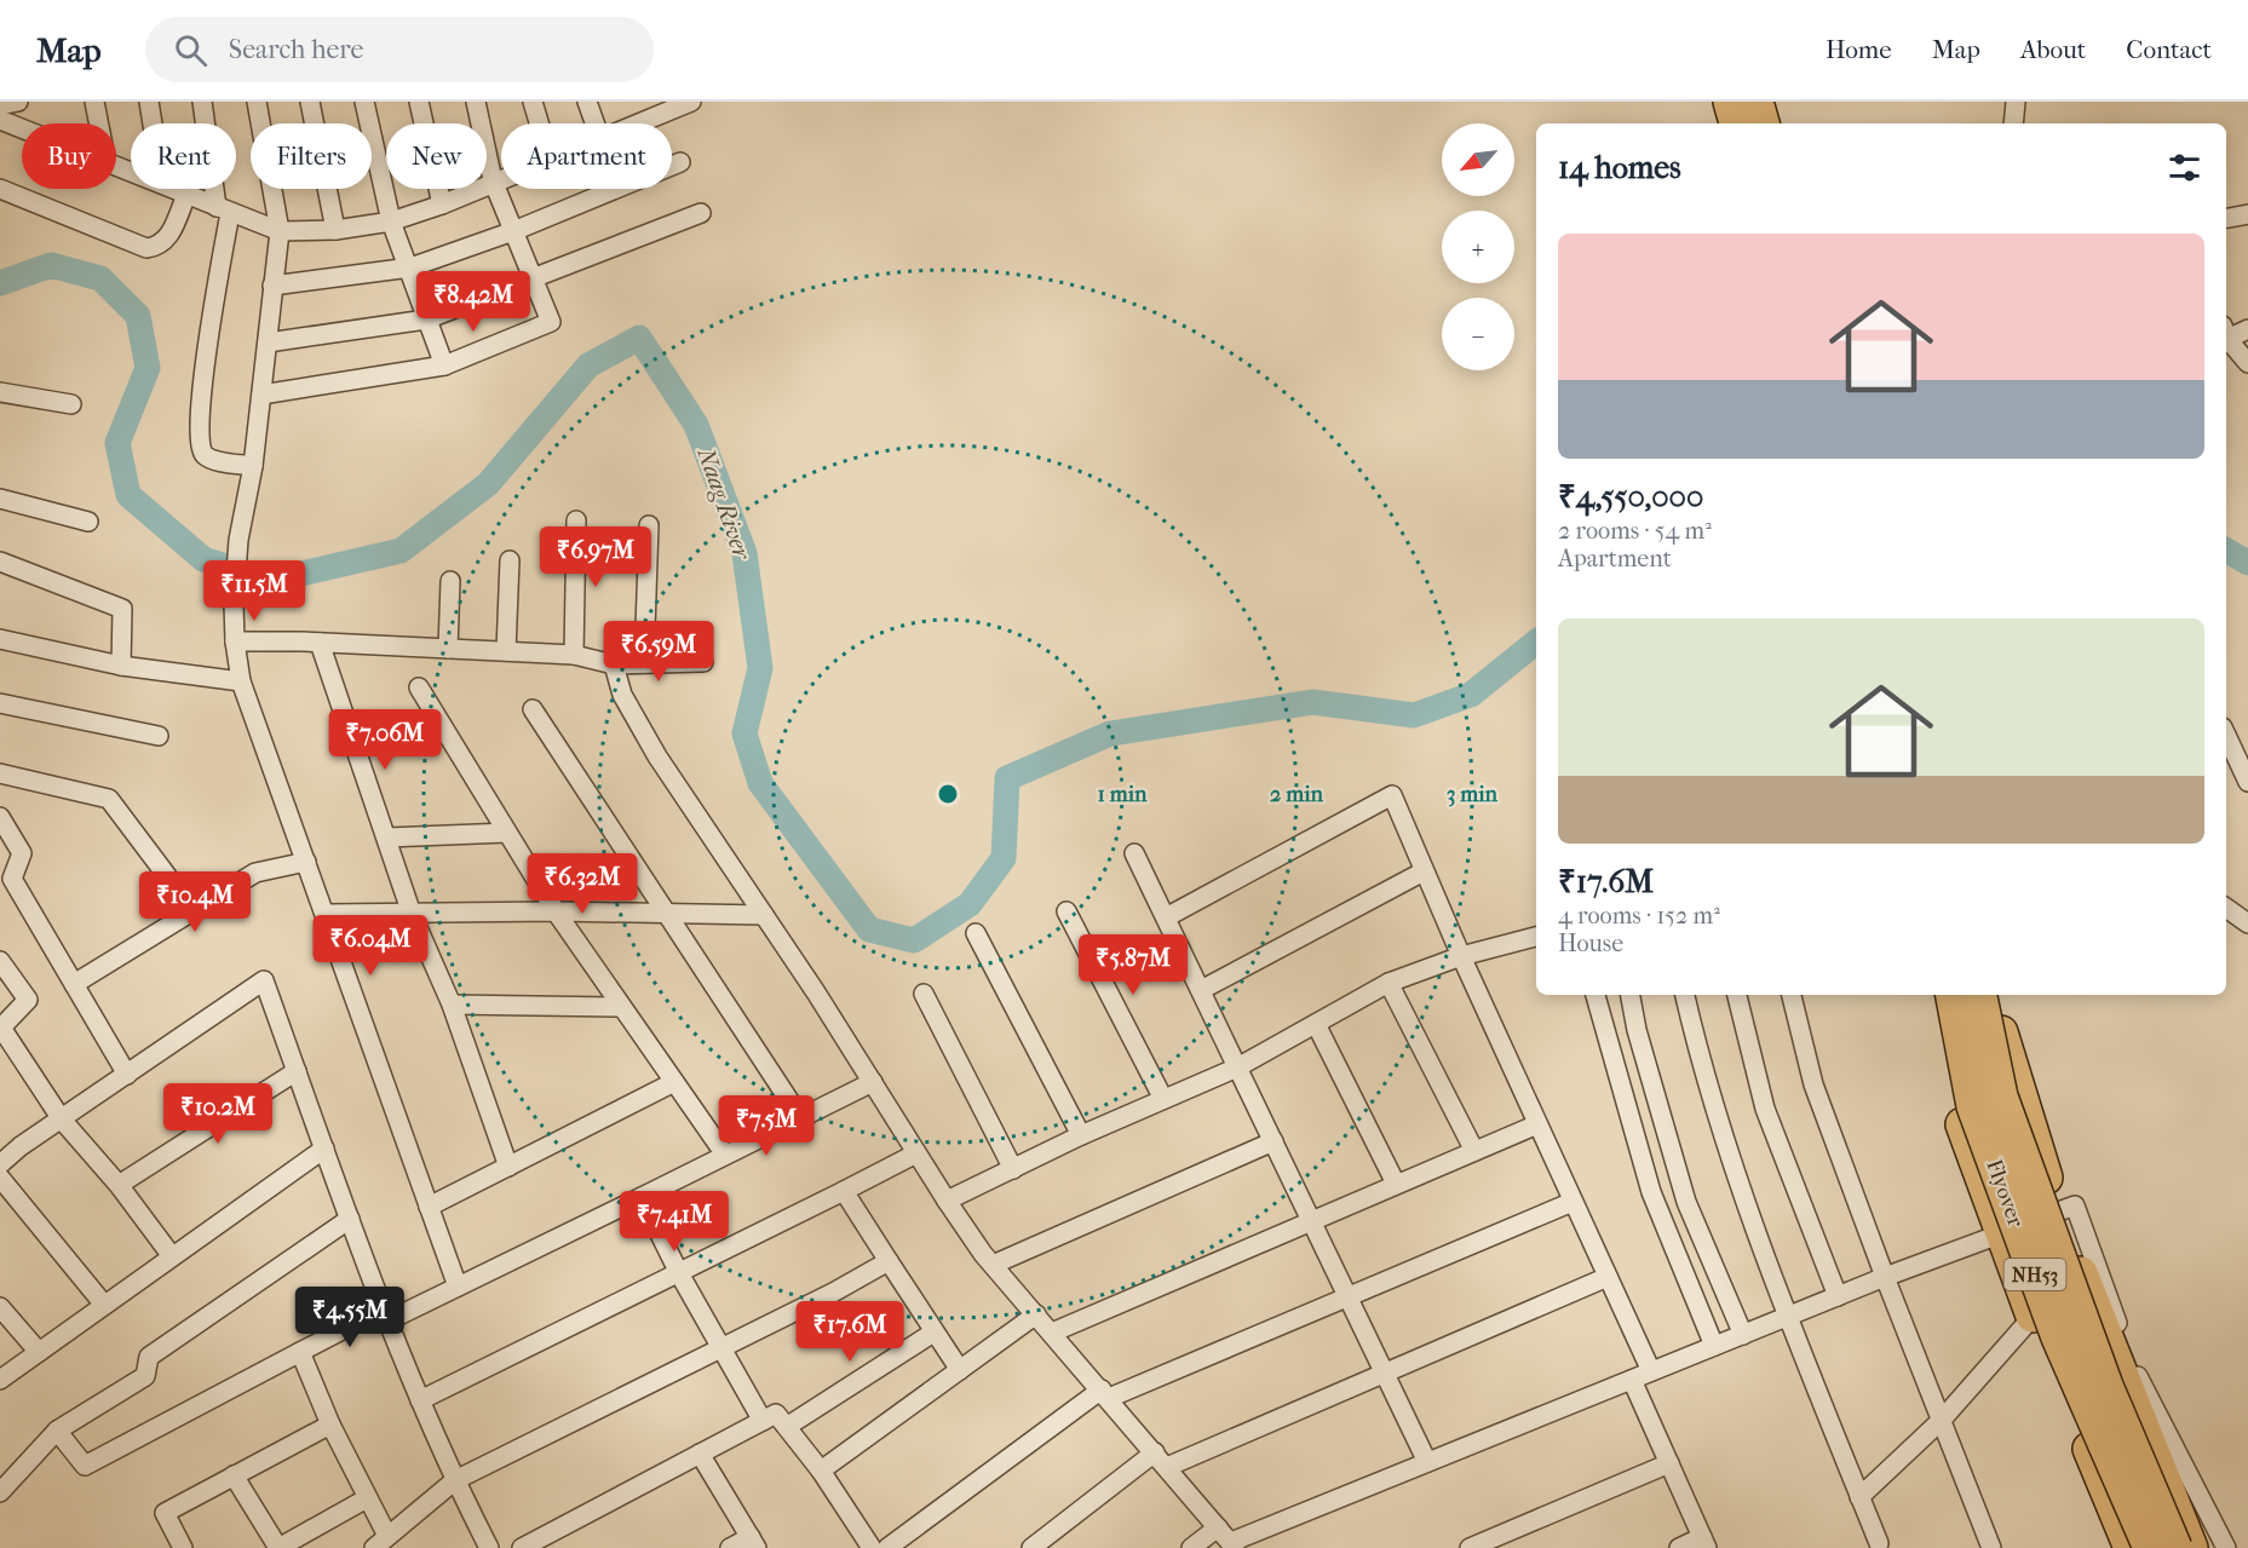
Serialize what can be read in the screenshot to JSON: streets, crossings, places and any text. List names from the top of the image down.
{
  "streets": {
    "highway": ["Flyover", "NH53"]
  },
  "water": ["Naag River"],
  "north": "bottom left",
  "page": {
    "header": "Map",
    "search": "Search here",
    "nav": [
      "Home",
      "Map",
      "About",
      "Contact"
    ],
    "map_buttons": ["+", "−"],
    "chip": [
      "Buy",
      "Rent",
      "Filters",
      "New",
      "Apartment"
    ],
    "heading": "14 homes",
    "list": [
      {
        "name": "₹4,550,000",
        "note": "2 rooms · 54 m² · Apartment"
      },
      {
        "name": "₹17.6M",
        "note": "4 rooms · 152 m² · House"
      }
    ],
    "price": [
      "₹8.42M",
      "₹6.97M",
      "₹11.5M",
      "₹6.59M",
      "₹7.06M",
      "₹6.32M",
      "₹10.4M",
      "₹6.04M",
      "₹5.87M",
      "₹10.2M",
      "₹7.5M",
      "₹7.41M",
      "₹4.55M",
      "₹17.6M"
    ]
  },
  "rings": ["1 min", "2 min", "3 min"]
}
